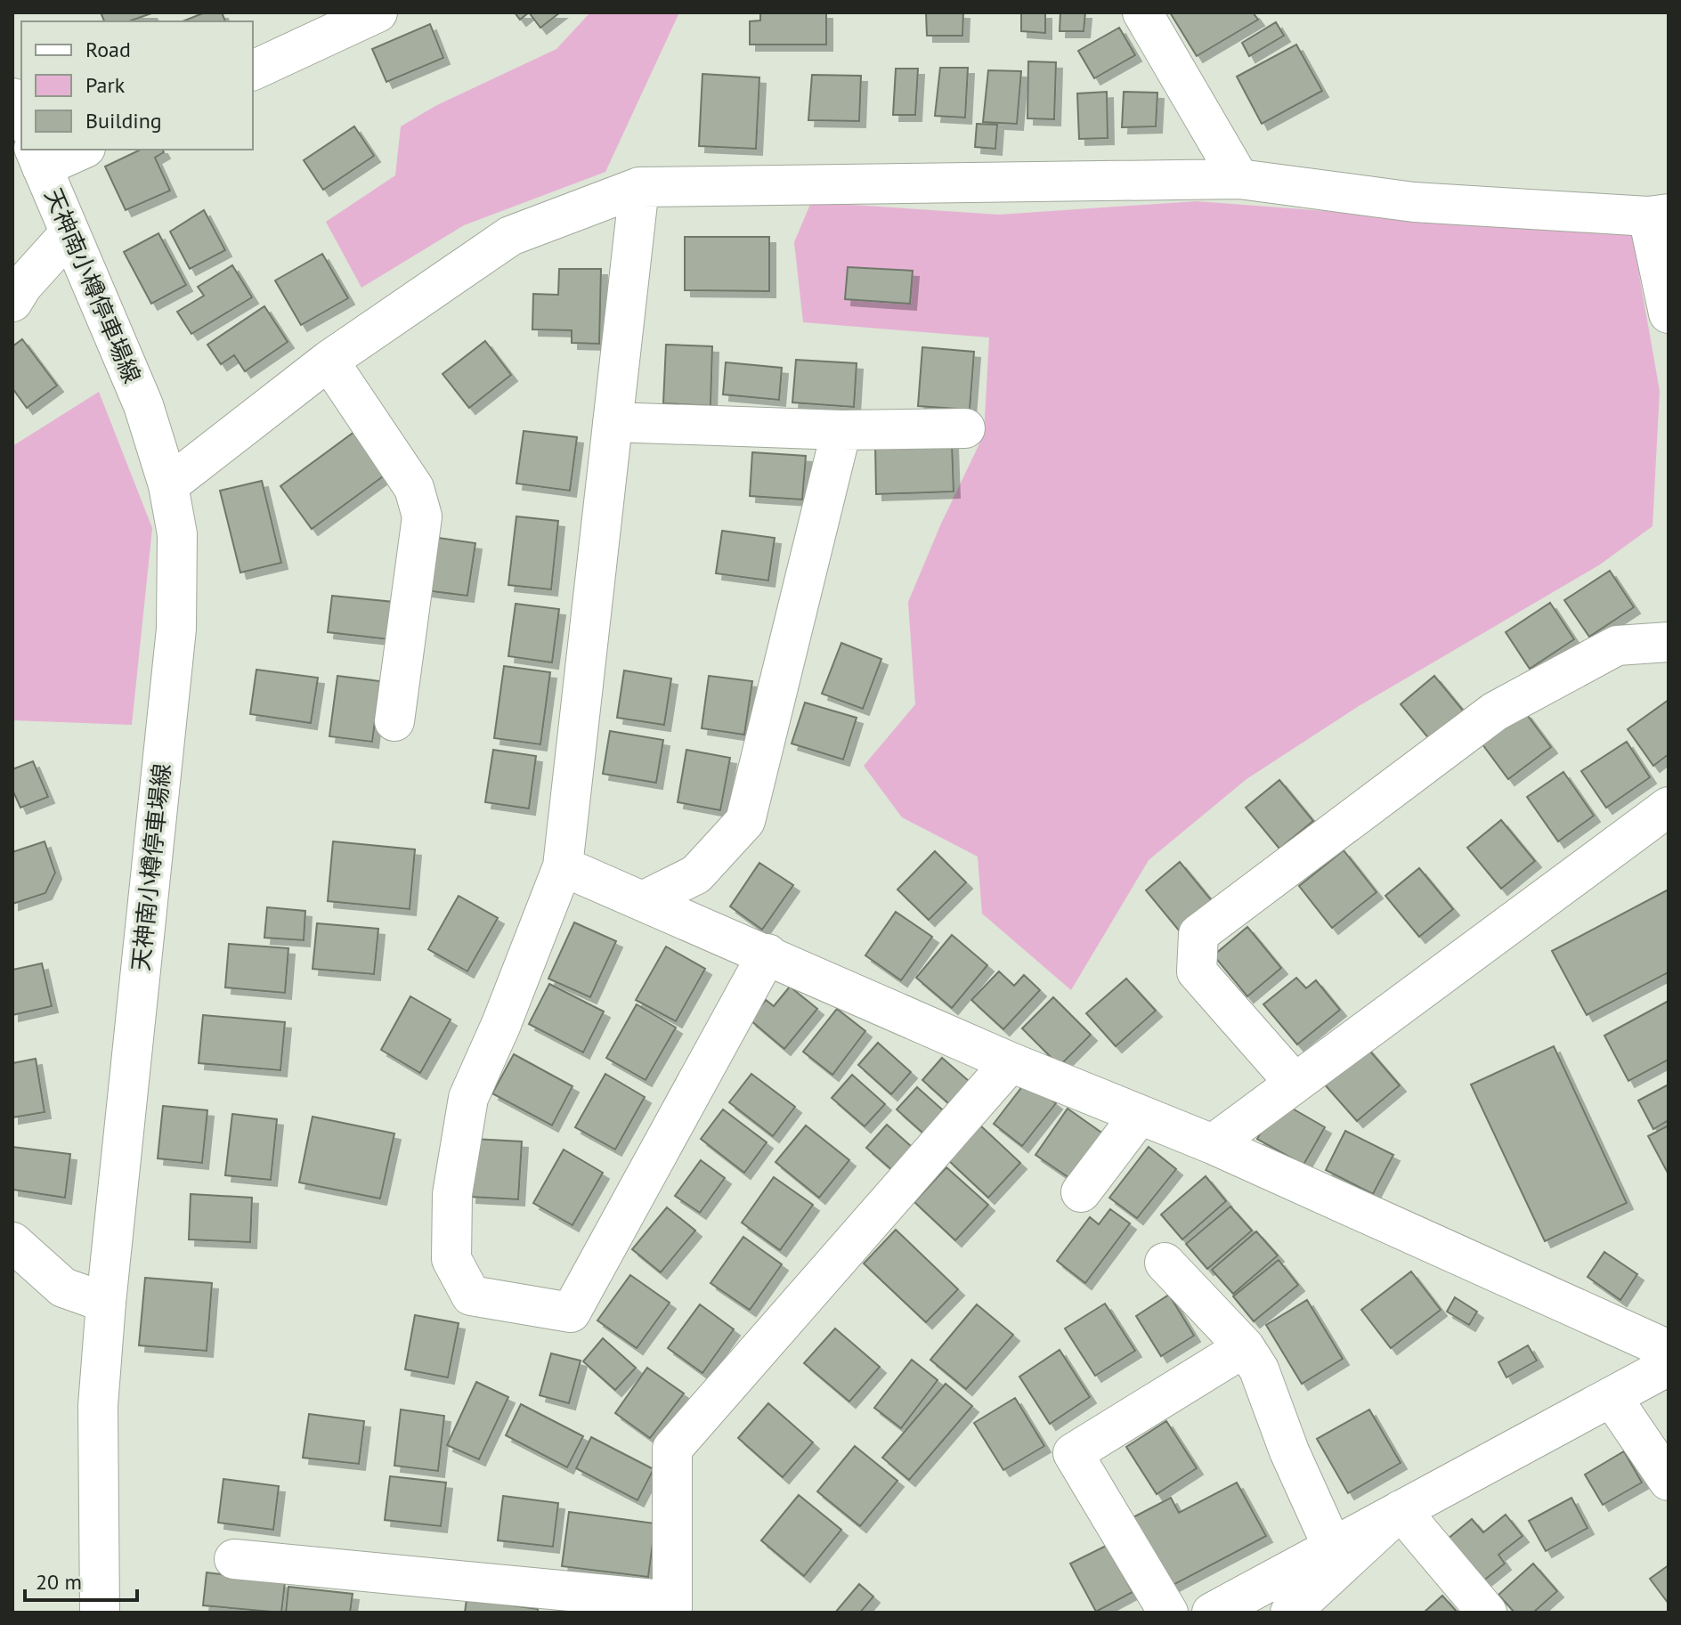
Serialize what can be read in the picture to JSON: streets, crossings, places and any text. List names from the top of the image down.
{
  "streets": {
    "street": ["天神南小樽停車場線"]
  },
  "legend": ["Road", "Park", "Building"],
  "scale_bar": "20 m"
}
